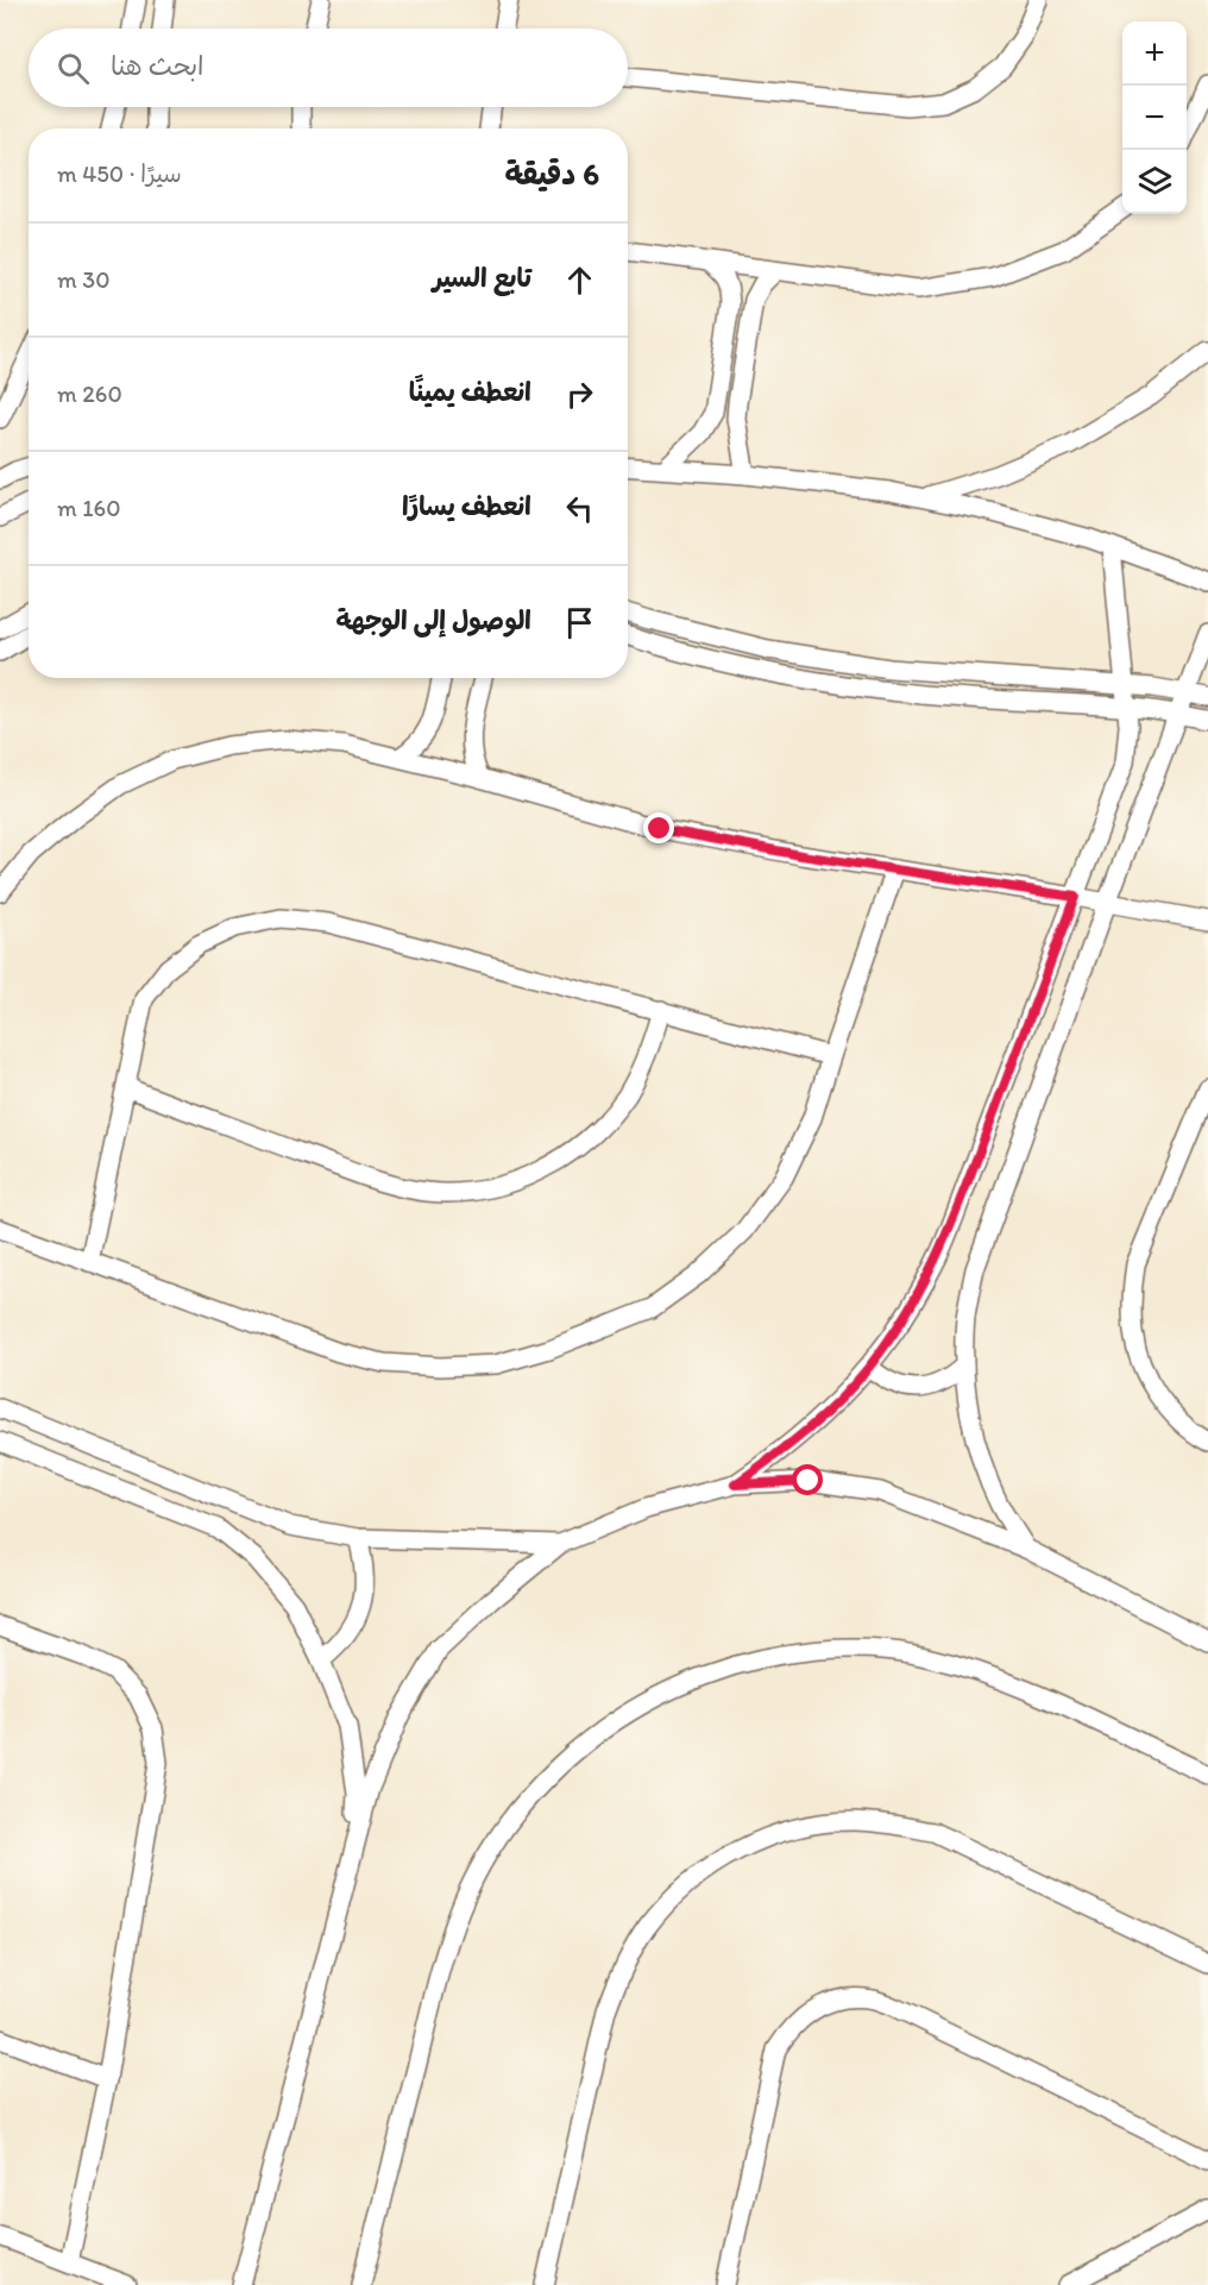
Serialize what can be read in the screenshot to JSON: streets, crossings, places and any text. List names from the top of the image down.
{
  "page": {
    "map_buttons": ["+", "−"],
    "search": "ابحث هنا",
    "heading": ["6 دقيقة", "سيرًا · 450 m"],
    "list": [
      ["تابع السير", "30 m"],
      ["انعطف يمينًا", "260 m"],
      ["انعطف يسارًا", "160 m"],
      "الوصول إلى الوجهة"
    ]
  }
}
